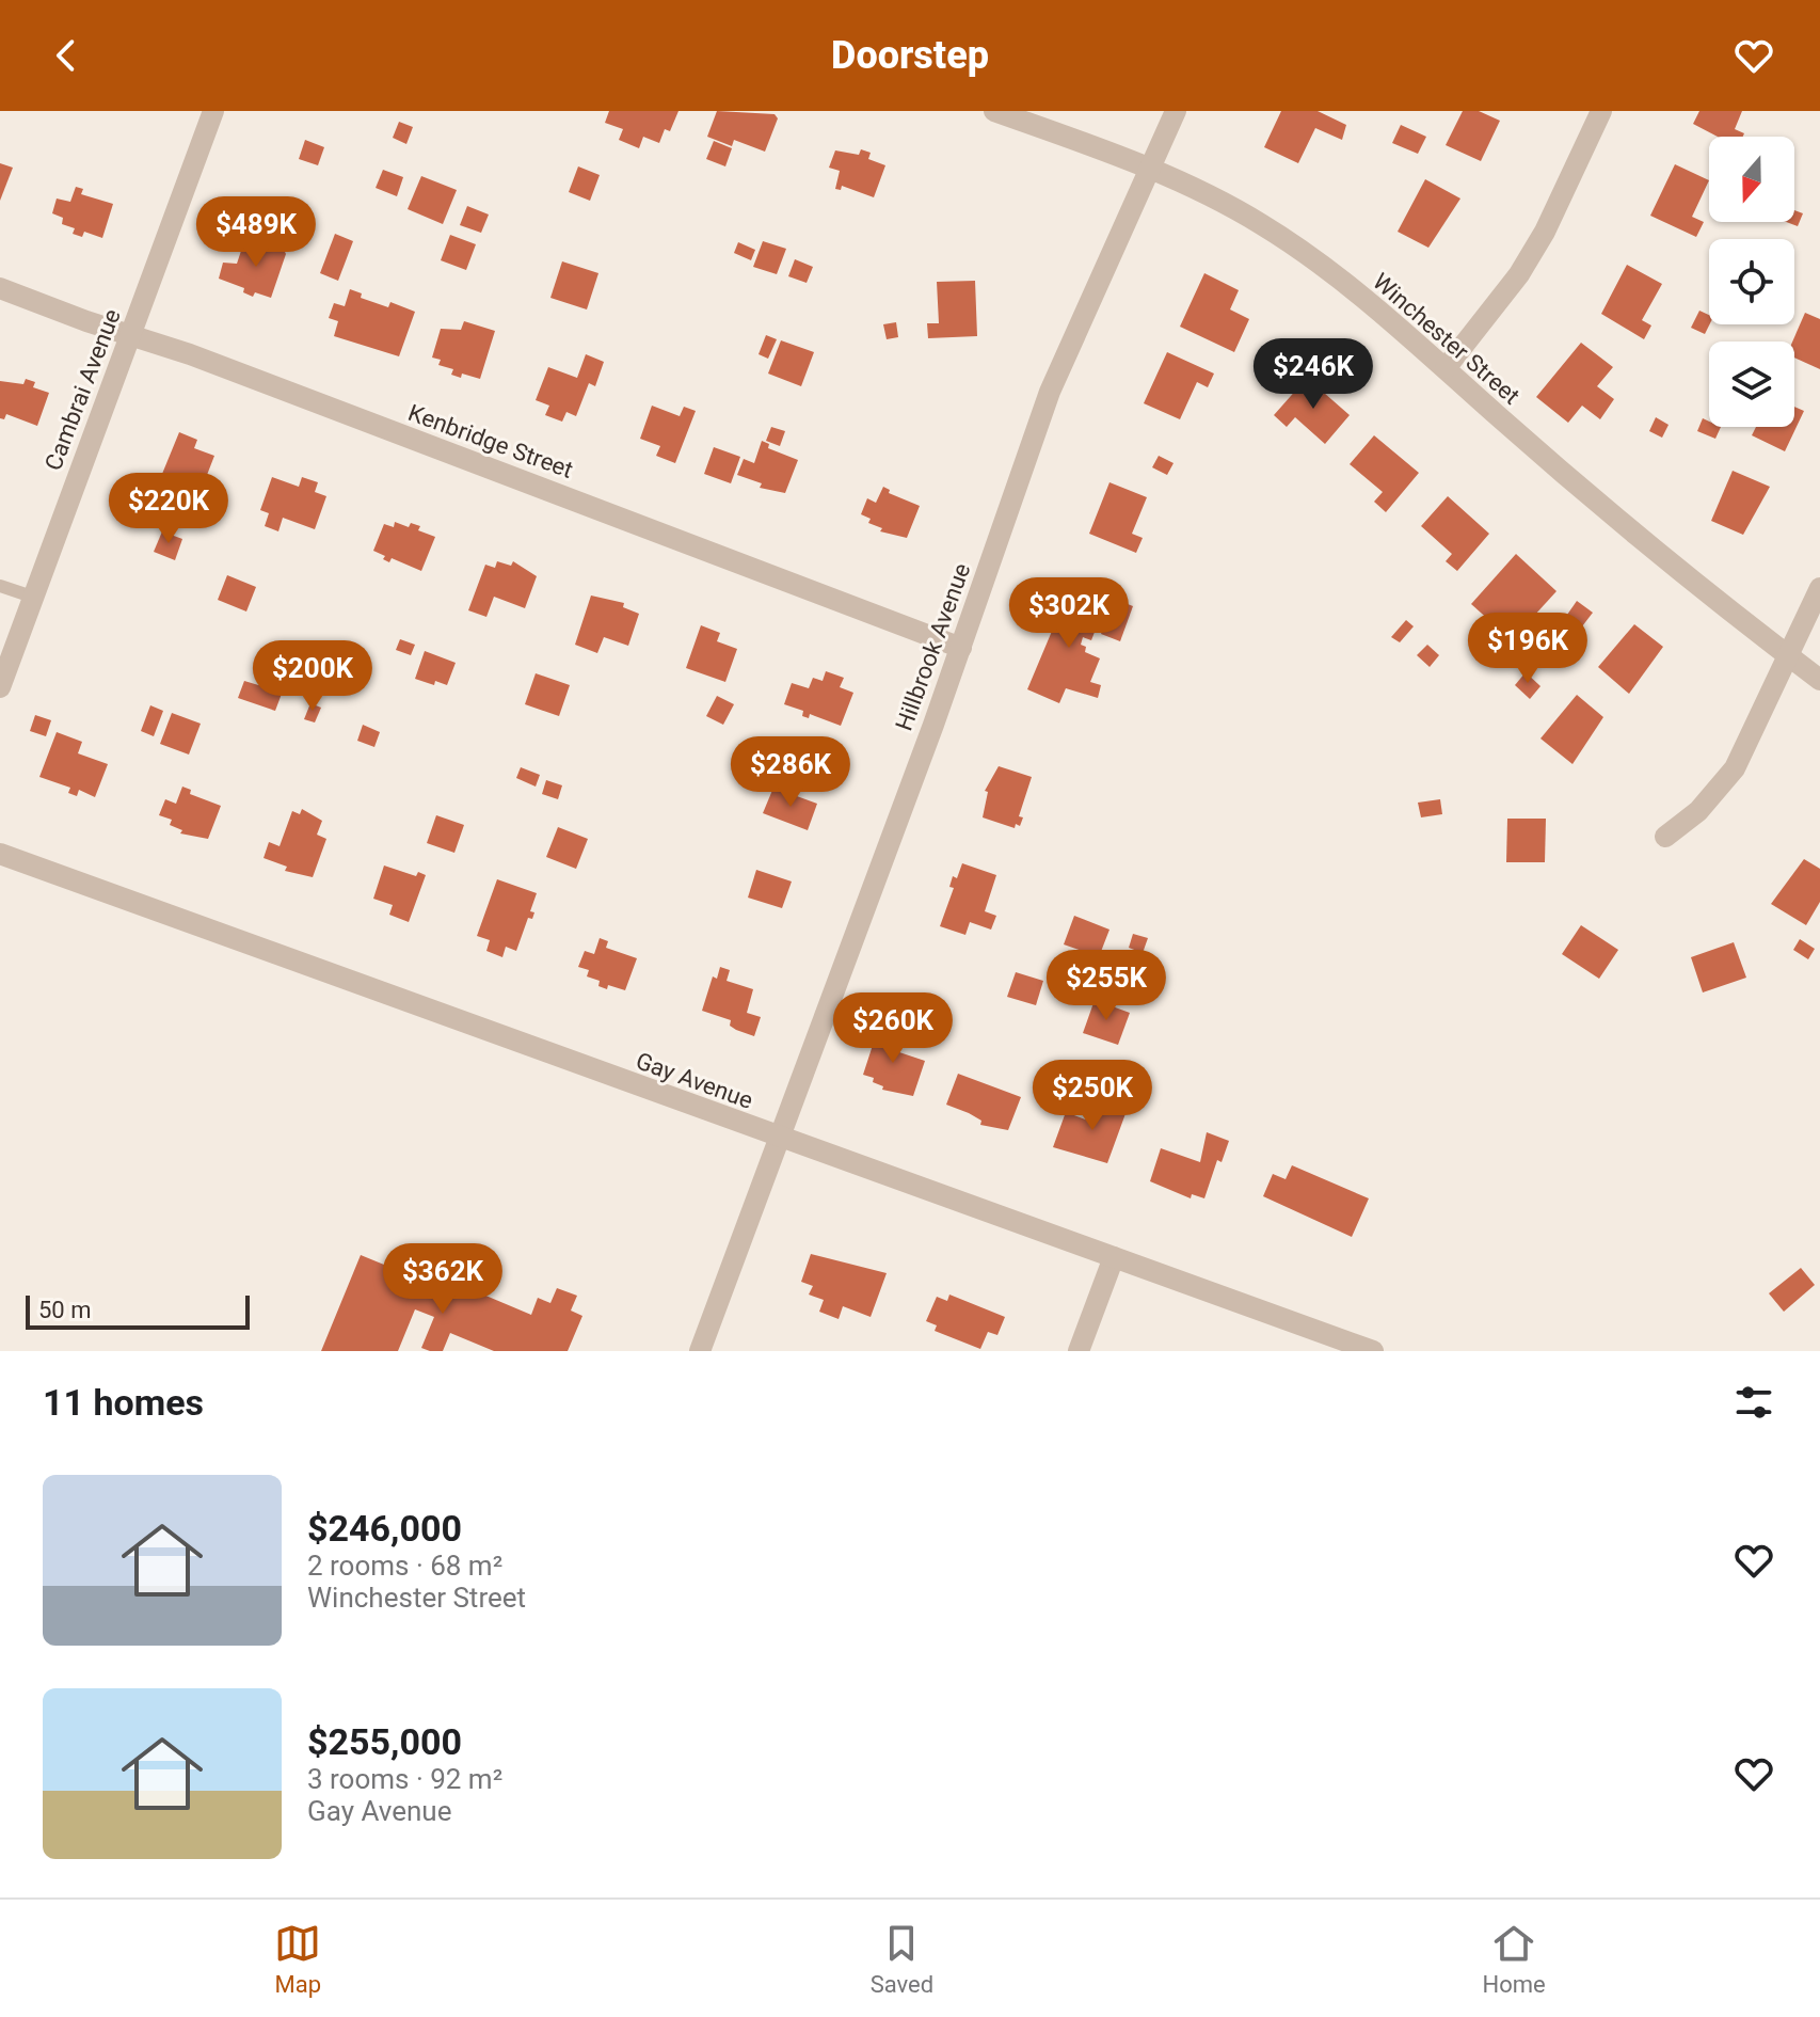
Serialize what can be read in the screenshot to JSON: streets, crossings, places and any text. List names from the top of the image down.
{
  "streets": {
    "street": [
      "Winchester Street",
      "Cambrai Avenue",
      "Kenbridge Street",
      "Hillbrook Avenue",
      "Gay Avenue"
    ]
  },
  "crossings": [
    ["Winchester Street", "Hillbrook Avenue"],
    ["Cambrai Avenue", "Kenbridge Street"],
    ["Kenbridge Street", "Hillbrook Avenue"],
    ["Hillbrook Avenue", "Gay Avenue"]
  ],
  "scale_bar": "50 m",
  "north": "bottom",
  "page": {
    "header": "Doorstep",
    "price": [
      "$489K",
      "$246K",
      "$220K",
      "$302K",
      "$196K",
      "$200K",
      "$286K",
      "$255K",
      "$260K",
      "$250K",
      "$362K"
    ],
    "scale": "50 m",
    "heading": "11 homes",
    "list": [
      {
        "name": "$246,000",
        "note": "2 rooms · 68 m² · Winchester Street"
      },
      {
        "name": "$255,000",
        "note": "3 rooms · 92 m² · Gay Avenue"
      }
    ],
    "tabs": ["Map", "Saved", "Home"]
  }
}
